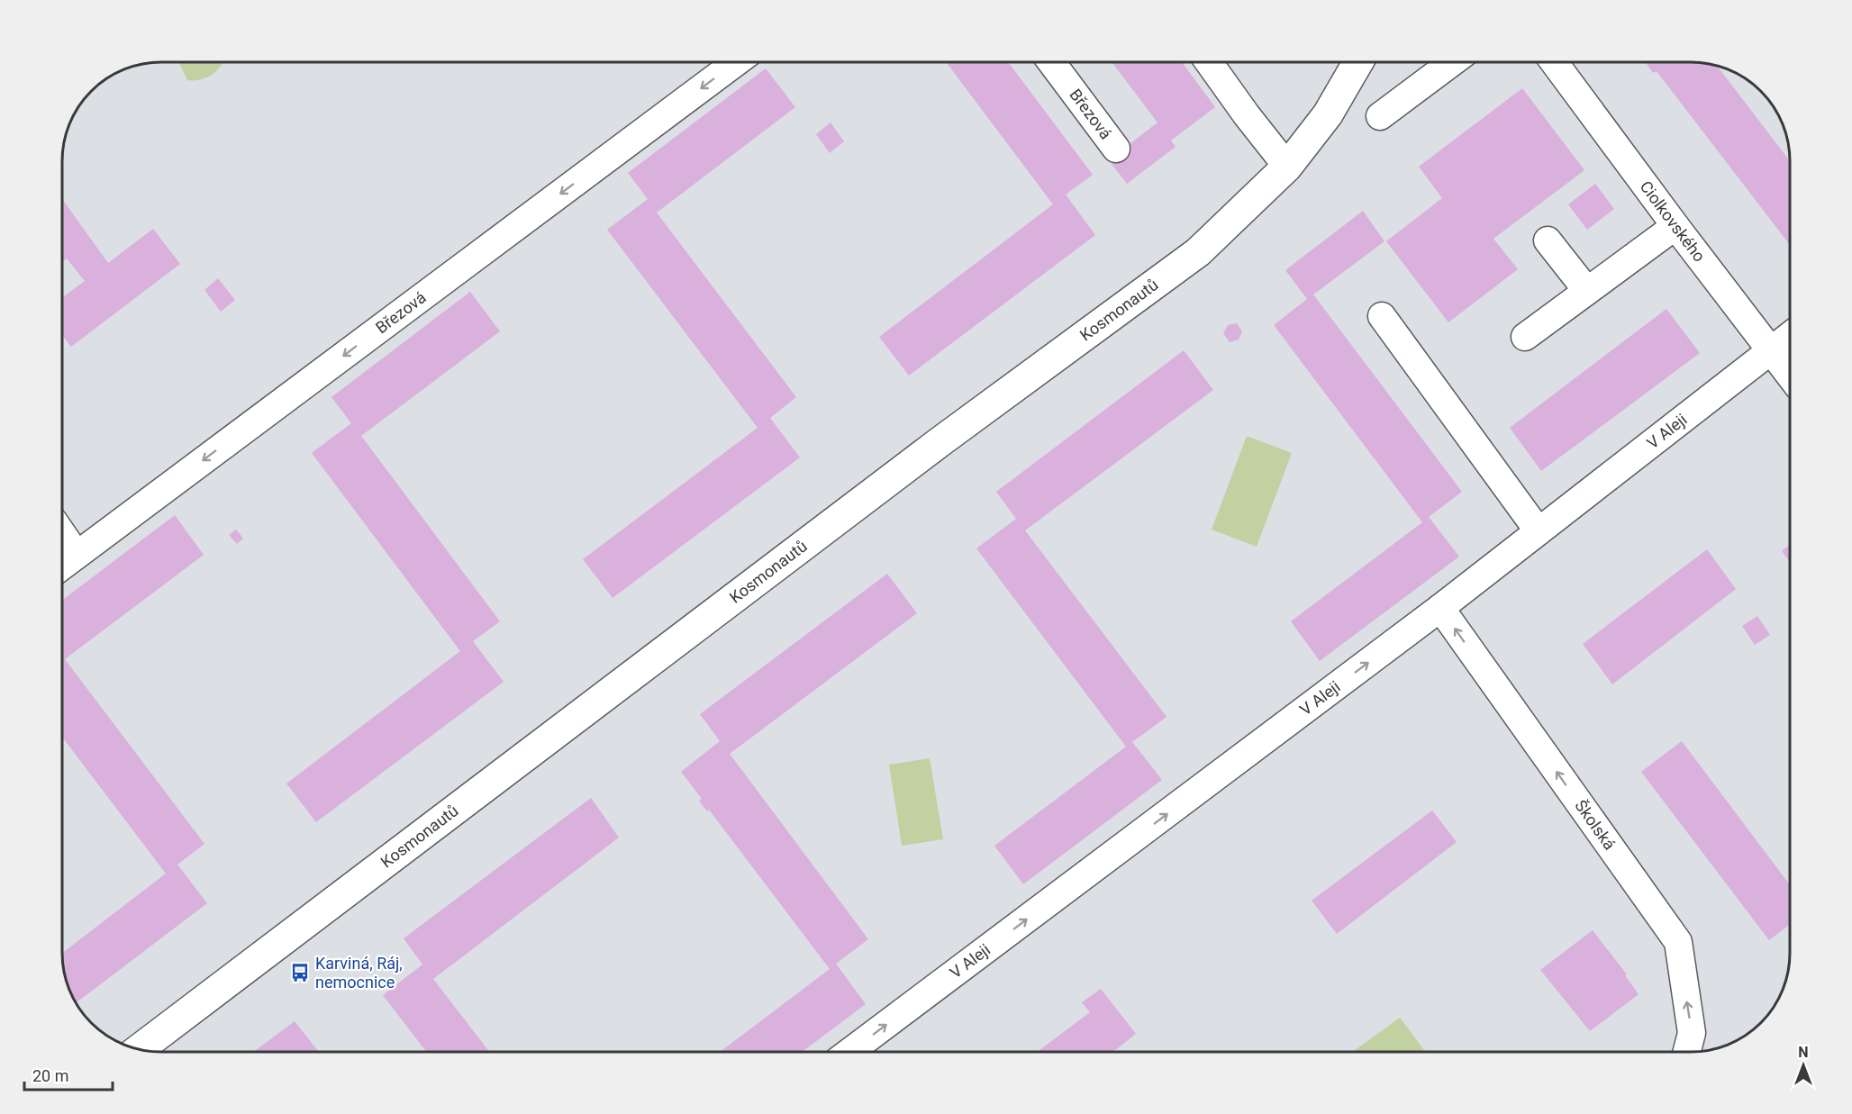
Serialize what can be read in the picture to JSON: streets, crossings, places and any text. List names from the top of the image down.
{
  "streets": {
    "street": [
      "Březová",
      "Ciolkovského",
      "Kosmonautů",
      "V Aleji",
      "Školská"
    ]
  },
  "crossings": [
    ["Ciolkovského", "V Aleji"],
    ["V Aleji", "Školská"]
  ],
  "one_way": ["Březová", "V Aleji", "Školská"],
  "places": {
    "bus stop": ["Karviná, Ráj, nemocnice"]
  },
  "scale_bar": "20 m",
  "north": "top"
}
